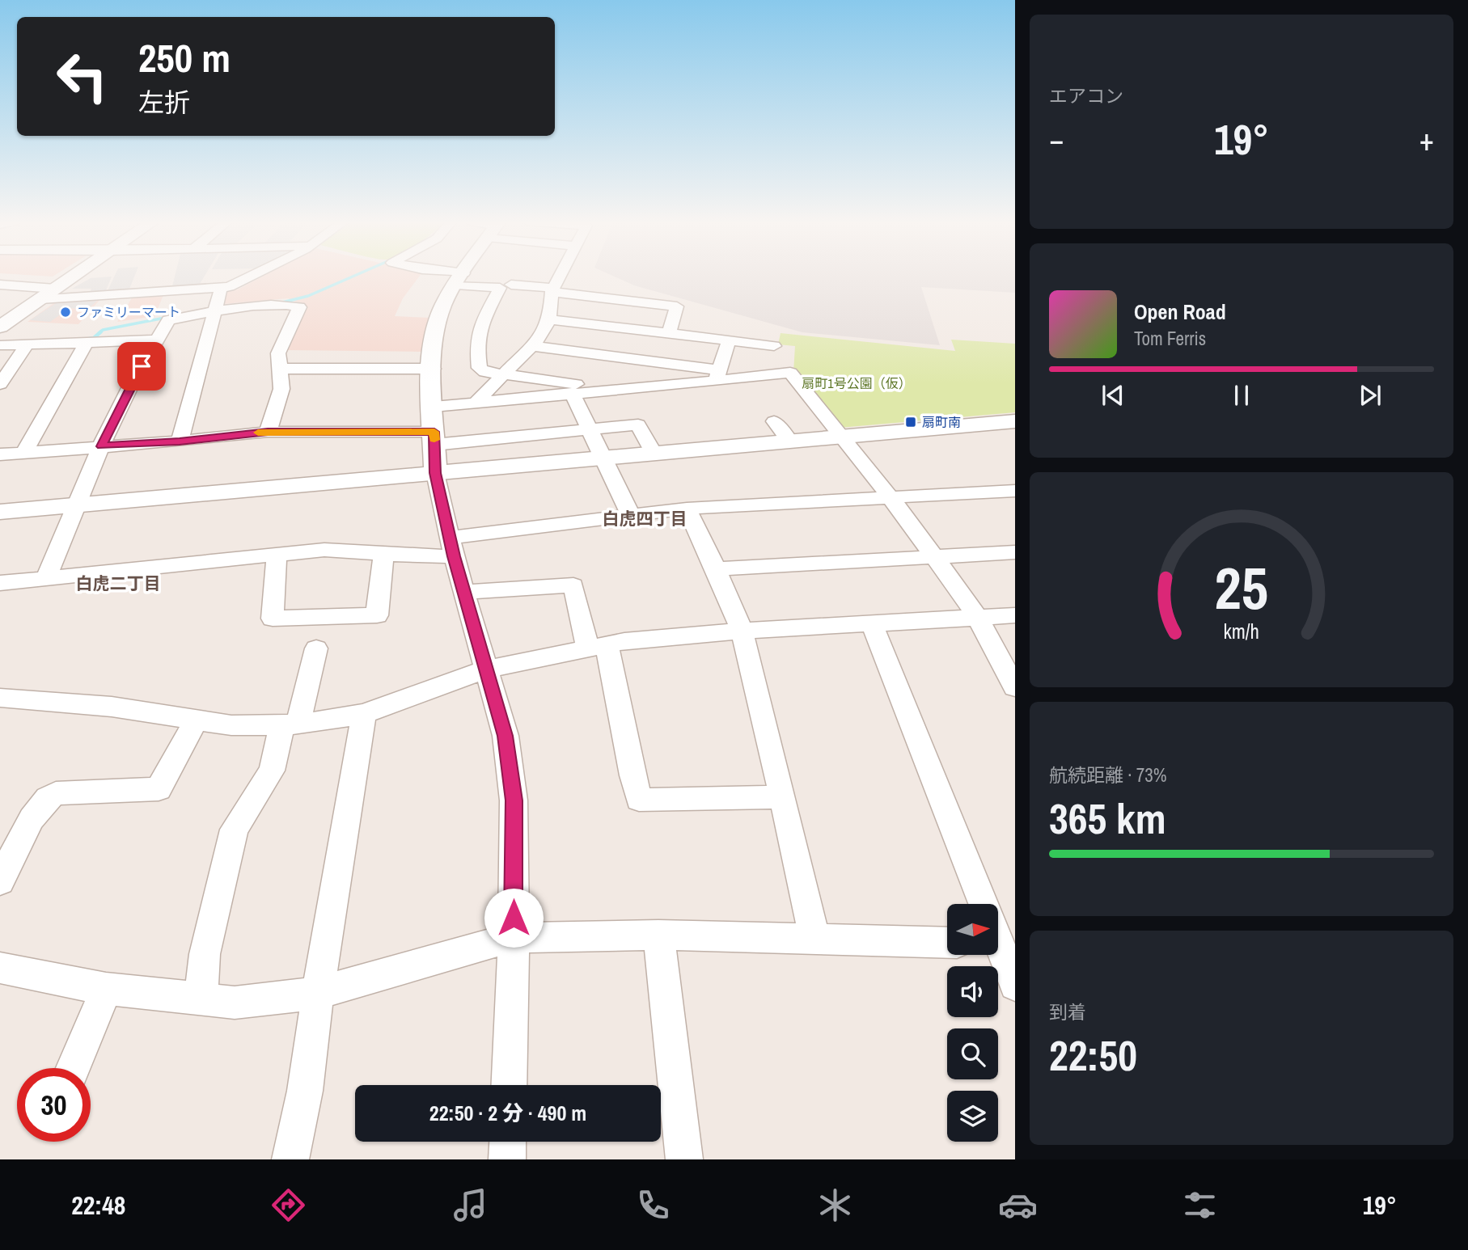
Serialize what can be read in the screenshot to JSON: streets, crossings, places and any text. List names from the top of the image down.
{
  "districts": ["白虎四丁目", "白虎二丁目"],
  "parks": ["扇町1号公園（仮）"],
  "places": {
    "other": ["ファミリーマート"],
    "transit": ["扇町南"]
  },
  "north": "right",
  "page": {
    "tile": [
      "エアコン",
      ["航続距離 · 73%", "365 km"],
      ["到着", "22:50"]
    ],
    "turn": ["250 m", "左折"],
    "heat": ["−", "19°", "+"],
    "song": ["Open Road", "Tom Ferris"],
    "limit": "30",
    "trip": "22:50 · 2 分 · 490 m",
    "tabs": ["22:48", "19°"],
    "gauge": ["25", "km/h"]
  }
}
